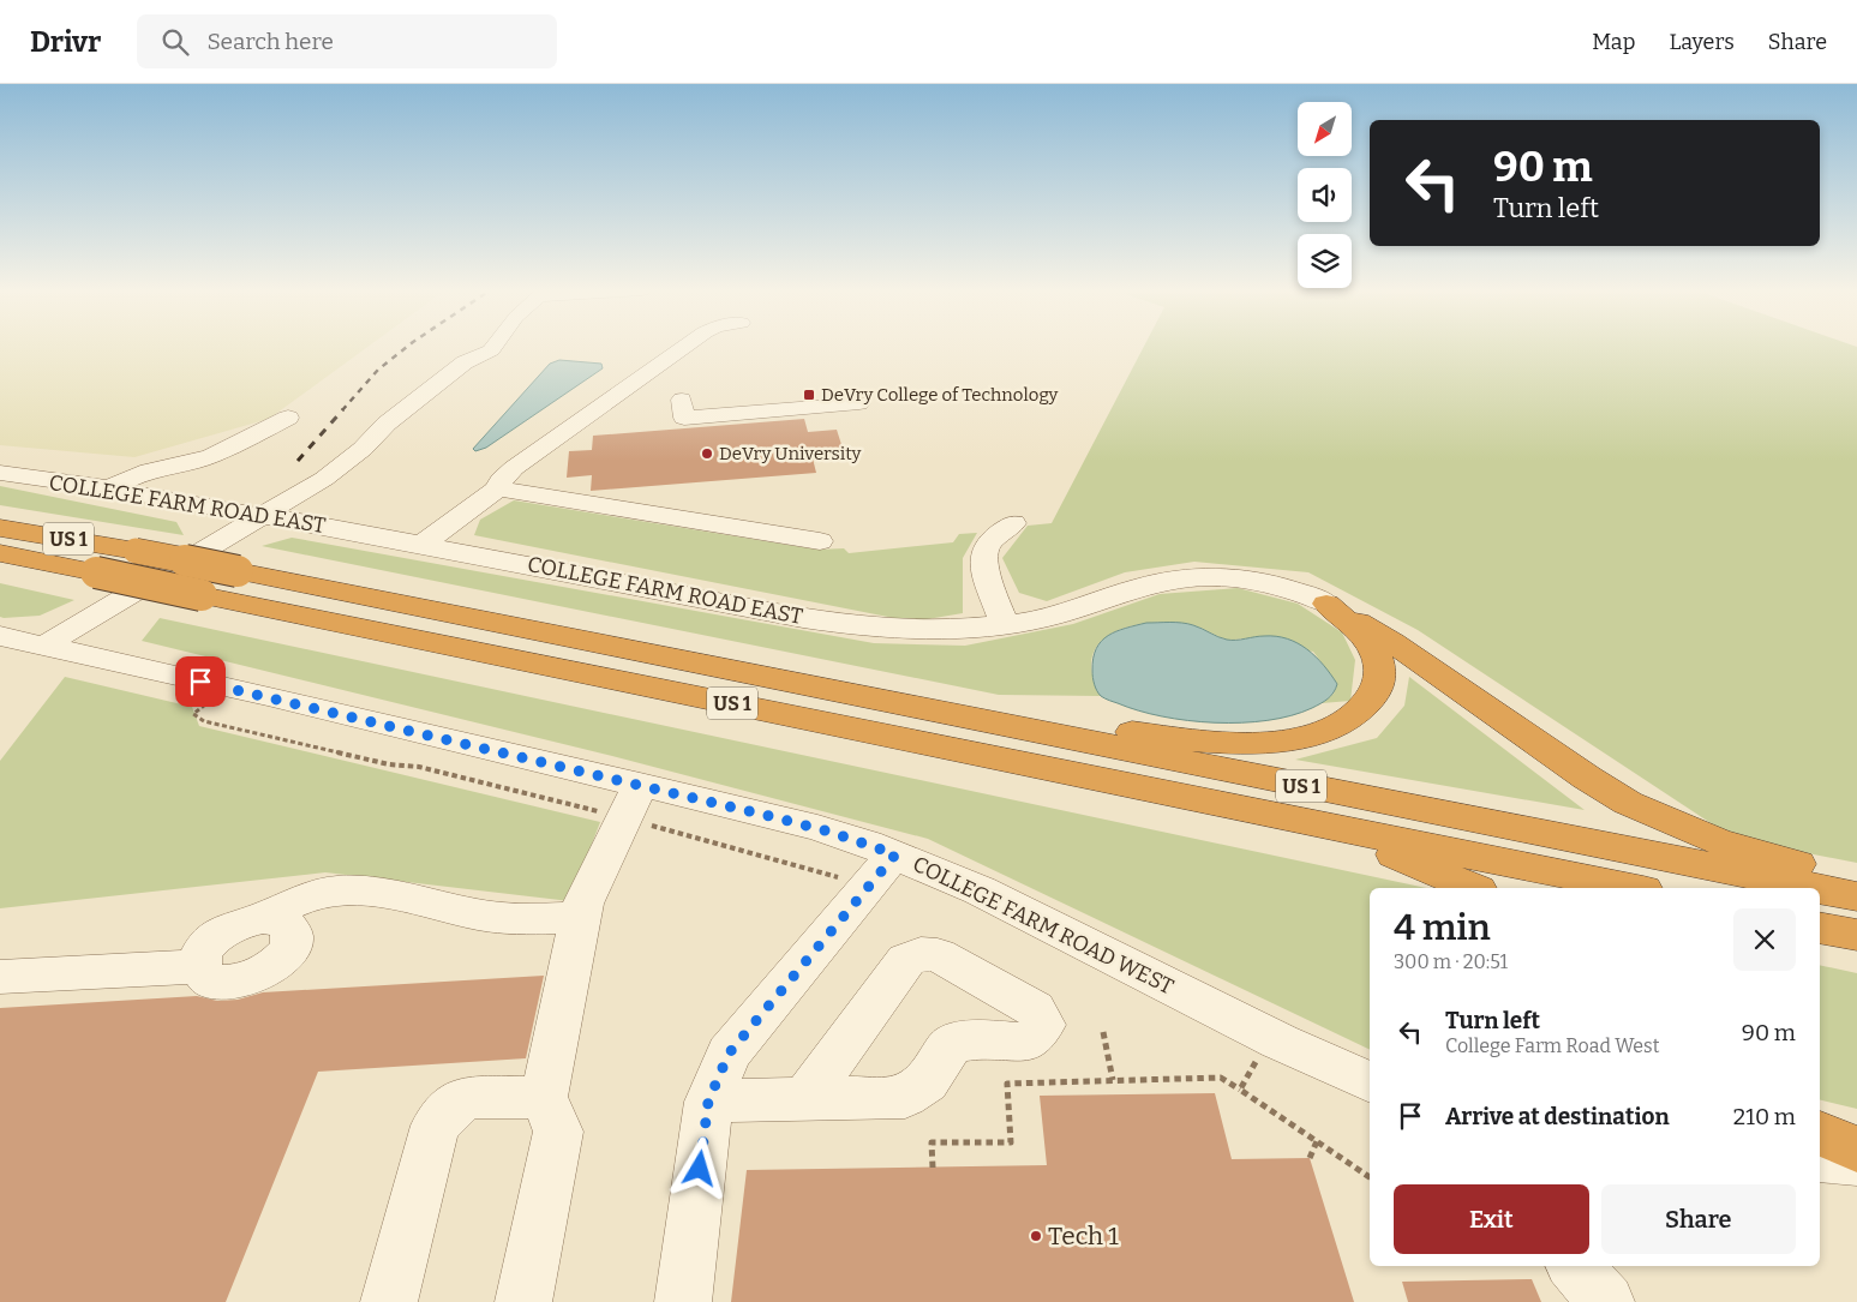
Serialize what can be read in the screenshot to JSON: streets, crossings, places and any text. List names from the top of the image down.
{
  "streets": {
    "highway": ["US 1"],
    "street": ["COLLEGE FARM ROAD EAST", "COLLEGE FARM ROAD WEST"]
  },
  "places": {
    "transit": ["DeVry College of Technology"],
    "other": ["DeVry University", "Tech 1"]
  },
  "north": "bottom left",
  "page": {
    "header": "Drivr",
    "search": "Search here",
    "nav": ["Map", "Layers", "Share"],
    "turn": ["90 m", "Turn left"],
    "heading": ["4 min", "300 m · 20:51"],
    "list": [
      {
        "name": "Turn left",
        "note": "College Farm Road West",
        "value": "90 m"
      },
      {
        "name": "Arrive at destination",
        "value": "210 m"
      }
    ],
    "buttons": ["Exit", "Share"]
  }
}
